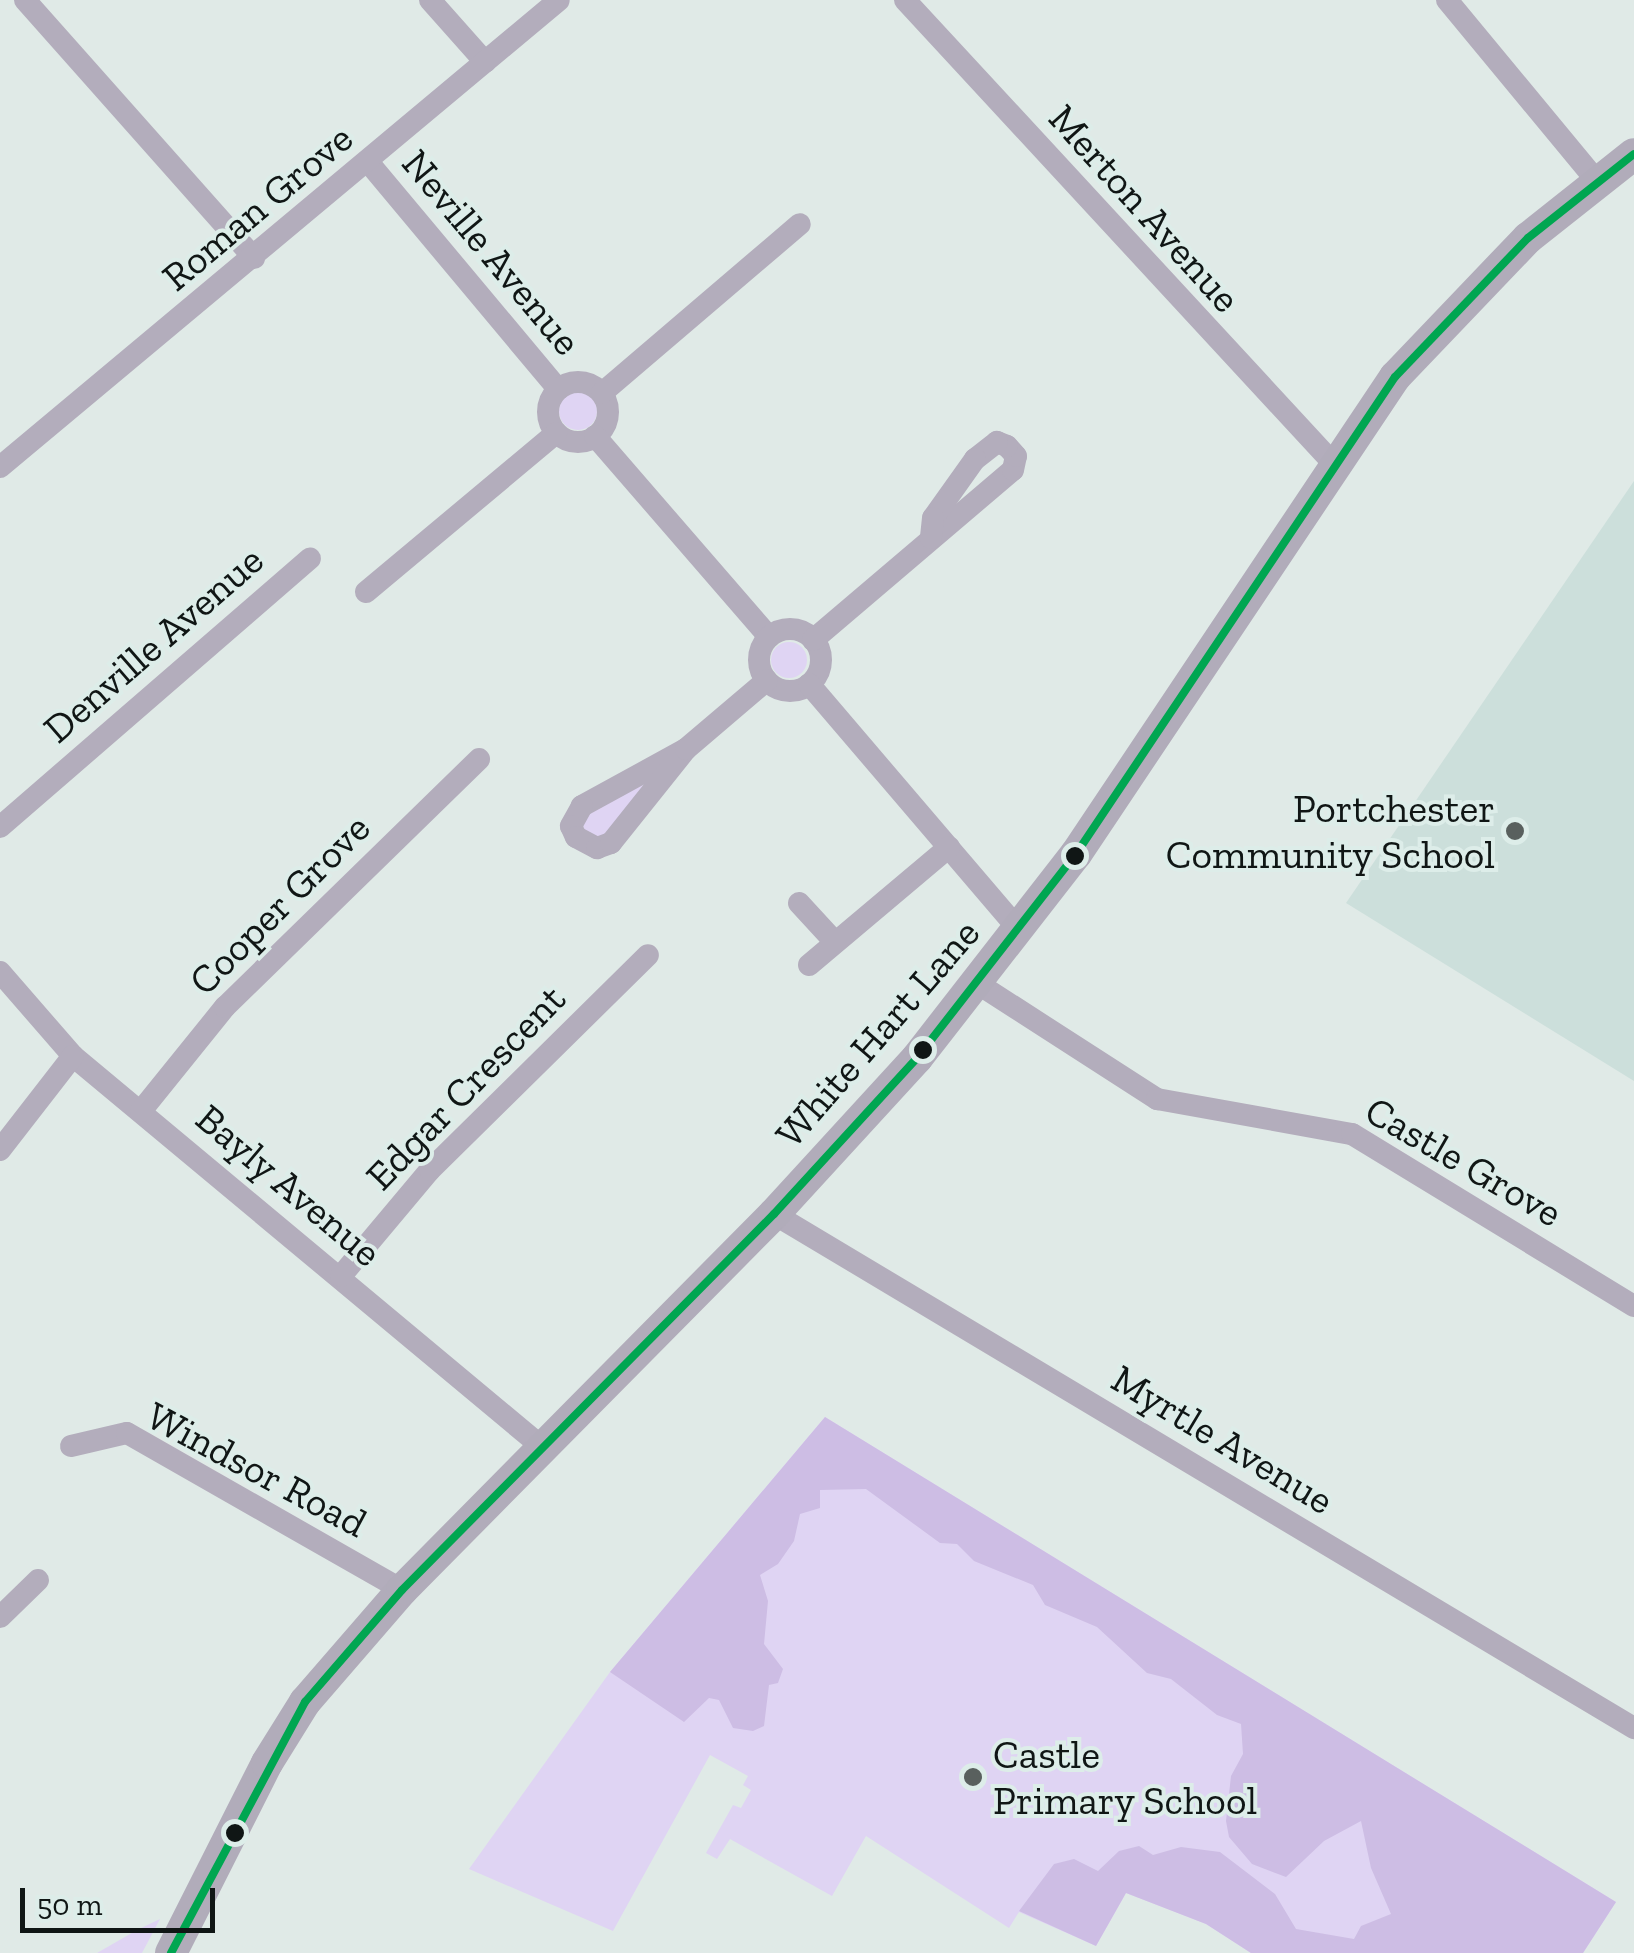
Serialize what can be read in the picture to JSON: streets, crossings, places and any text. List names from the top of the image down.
{
  "streets": {
    "street": [
      "Roman Grove",
      "Merton Avenue",
      "Neville Avenue",
      "Denville Avenue",
      "Cooper Grove",
      "White Hart Lane",
      "Edgar Crescent",
      "Castle Grove",
      "Bayly Avenue",
      "Myrtle Avenue",
      "Windsor Road"
    ]
  },
  "crossings": [
    ["Roman Grove", "Neville Avenue"],
    ["Merton Avenue", "White Hart Lane"],
    ["Cooper Grove", "Bayly Avenue"],
    ["White Hart Lane", "Castle Grove"],
    ["White Hart Lane", "Bayly Avenue"],
    ["White Hart Lane", "Myrtle Avenue"],
    ["White Hart Lane", "Windsor Road"],
    ["Edgar Crescent", "Bayly Avenue"]
  ],
  "places": ["Portchester Community School", "Castle Primary School"],
  "scale_bar": "50 m"
}
